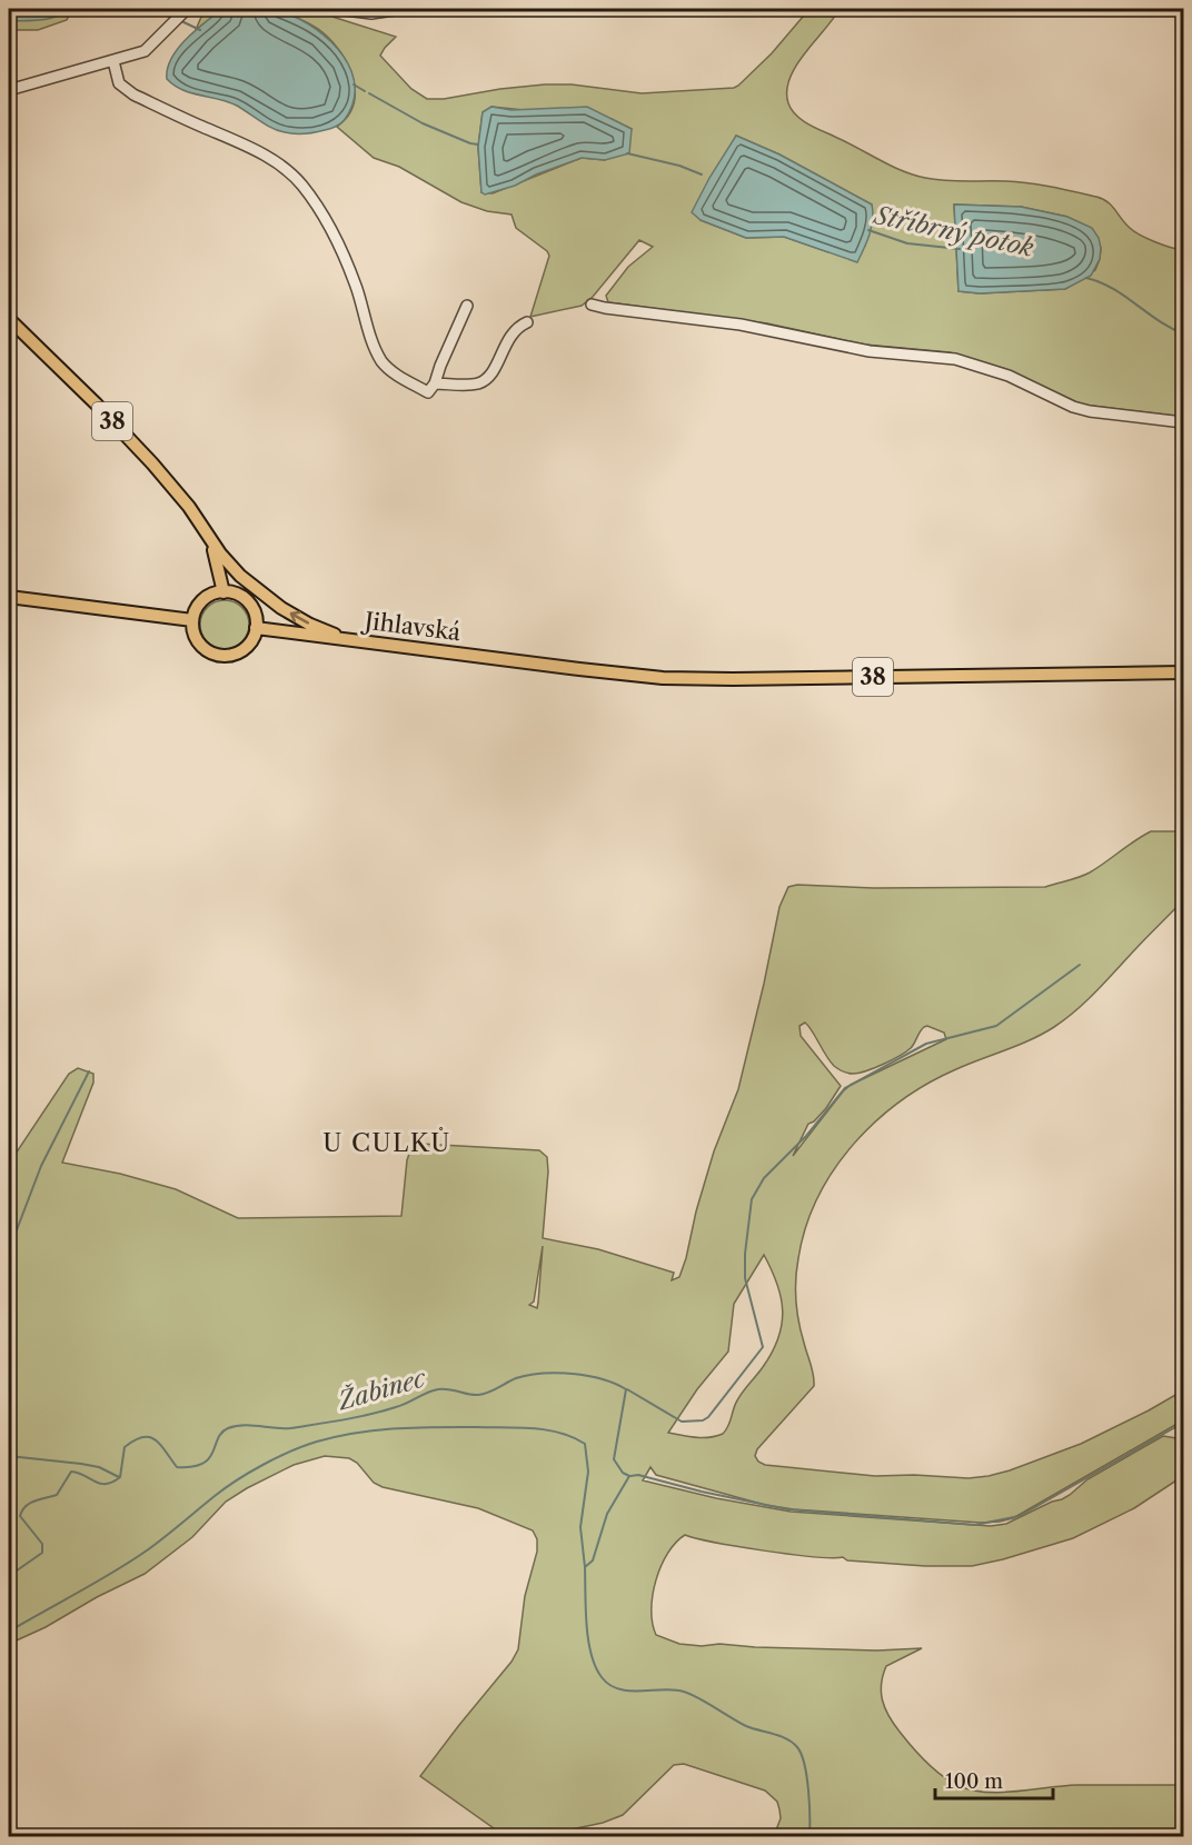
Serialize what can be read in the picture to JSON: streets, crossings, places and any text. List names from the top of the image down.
{
  "streets": {
    "main road": ["38", "Jihlavská"]
  },
  "crossings": [
    ["38", "Jihlavská"]
  ],
  "districts": ["U CULKŮ"],
  "water": ["Stříbrný potok", "Žabinec"],
  "scale_bar": "100 m"
}
